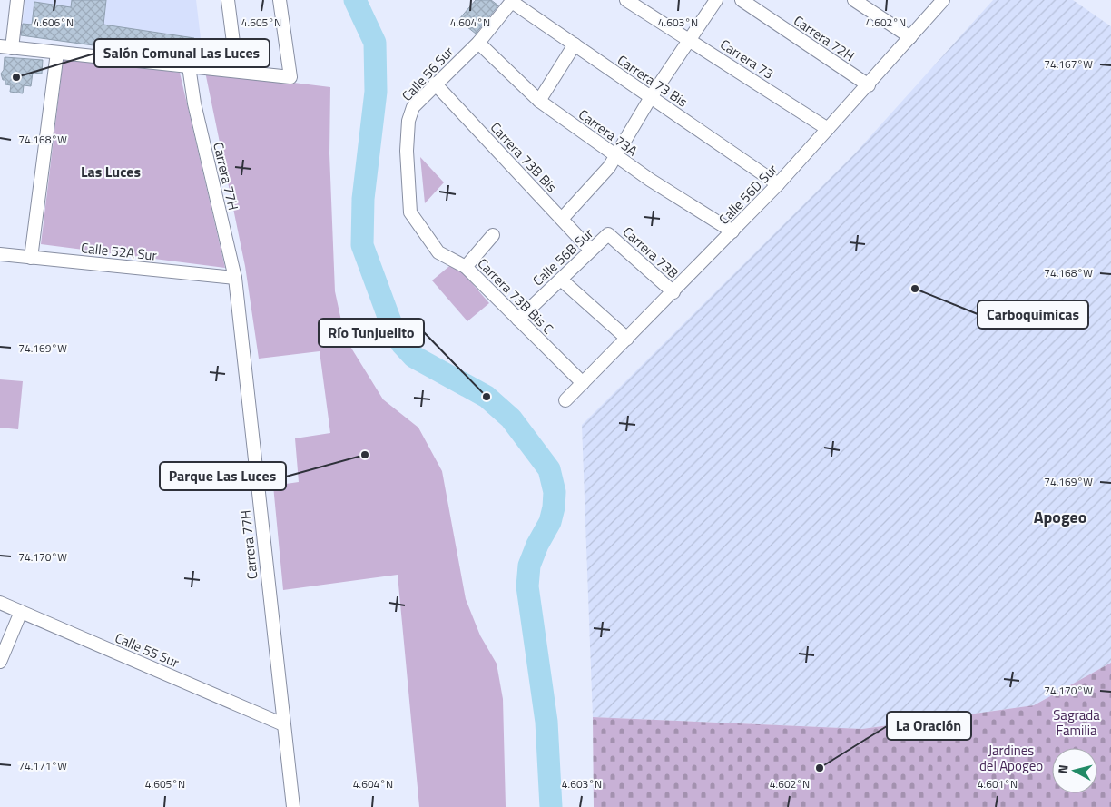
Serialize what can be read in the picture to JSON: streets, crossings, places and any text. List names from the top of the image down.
{
  "streets": {
    "street": [
      "Carrera 72H",
      "Carrera 73",
      "Calle 56 Sur",
      "Carrera 73 Bis",
      "Carrera 73A",
      "Carrera 73B Bis",
      "Carrera 77H",
      "Calle 56D Sur",
      "Calle 52A Sur",
      "Carrera 73B",
      "Calle 56B Sur",
      "Carrera 73B Bis C",
      "Calle 55 Sur"
    ]
  },
  "crossings": [
    ["Carrera 72H", "Calle 56D Sur"],
    ["Carrera 73", "Calle 56D Sur"],
    ["Calle 56 Sur", "Carrera 73 Bis"],
    ["Calle 56 Sur", "Carrera 73A"],
    ["Calle 56 Sur", "Carrera 73B Bis"],
    ["Calle 56 Sur", "Carrera 73B Bis C"],
    ["Carrera 73 Bis", "Calle 56D Sur"],
    ["Carrera 73A", "Calle 56D Sur"],
    ["Carrera 73B Bis", "Calle 56B Sur"],
    ["Carrera 77H", "Calle 52A Sur"],
    ["Carrera 77H", "Calle 55 Sur"],
    ["Calle 56D Sur", "Carrera 73B"],
    ["Calle 56D Sur", "Carrera 73B Bis C"],
    ["Carrera 73B", "Calle 56B Sur"],
    ["Calle 56B Sur", "Carrera 73B Bis C"]
  ],
  "districts": ["Las Luces", "Apogeo"],
  "parks": ["Sagrada Familia", "Jardines del Apogeo"],
  "places": [
    "Salón Comunal Las Luces",
    "Carboquimicas",
    "Río Tunjuelito",
    "Parque Las Luces",
    "La Oración"
  ],
  "north": "left",
  "coordinates": [
    "4.606°N",
    "4.605°N",
    "4.604°N",
    "4.603°N",
    "4.602°N",
    "74.167°W",
    "74.168°W",
    "74.169°W",
    "74.170°W",
    "74.171°W",
    "4.601°N"
  ]
}
